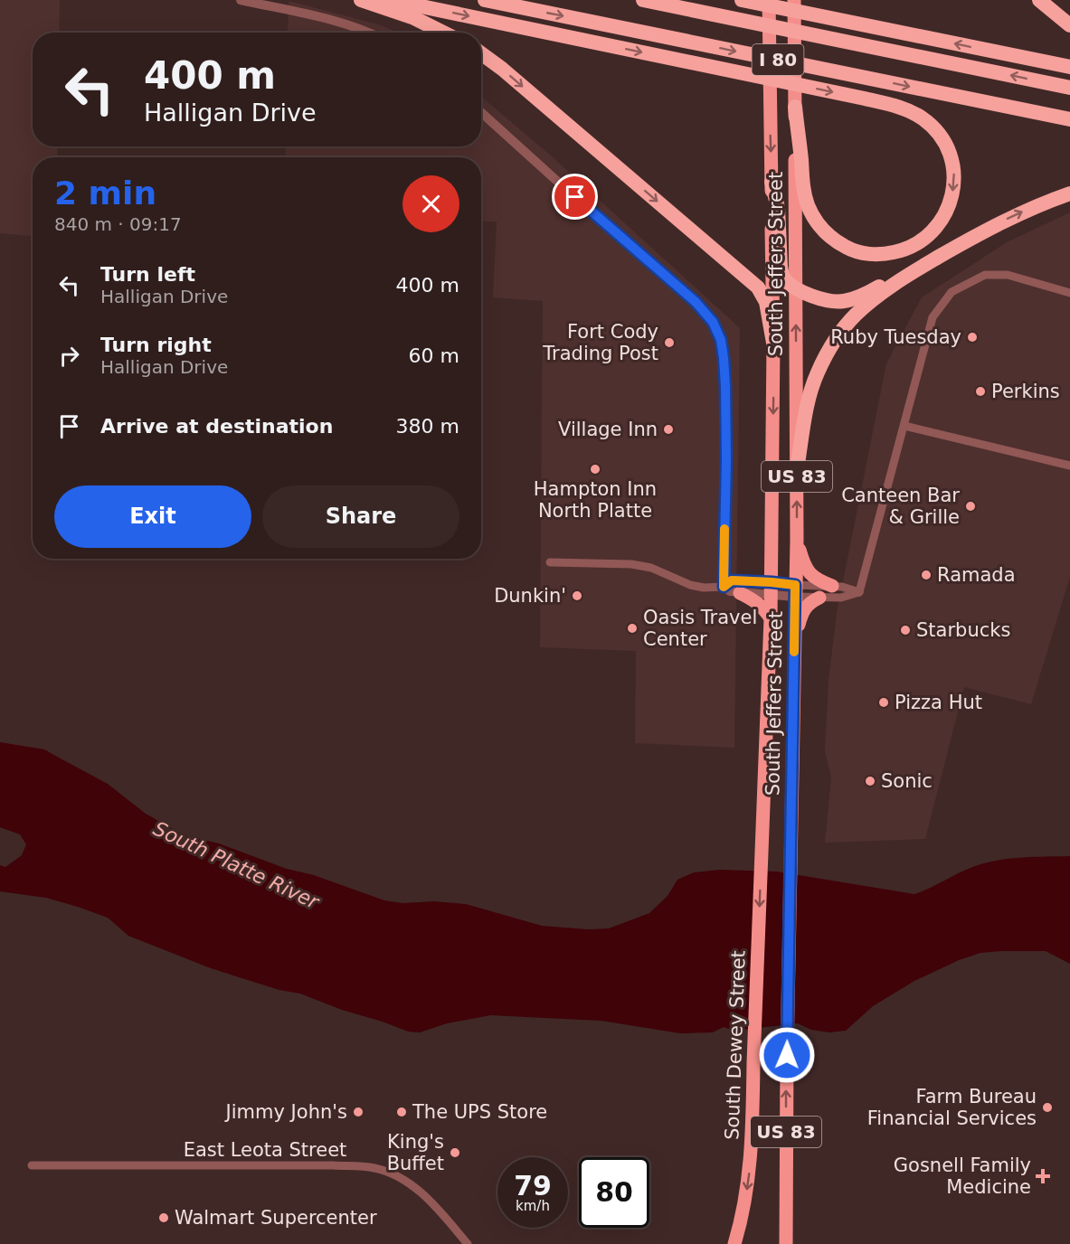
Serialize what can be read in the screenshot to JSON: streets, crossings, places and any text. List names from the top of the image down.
{
  "streets": {
    "highway": [
      "I 80",
      "South Jeffers Street",
      "US 83",
      "South Dewey Street"
    ],
    "street": ["East Leota Street"]
  },
  "crossings": [
    ["South Jeffers Street", "South Dewey Street"]
  ],
  "one_way": ["South Dewey Street"],
  "water": ["South Platte River"],
  "places": {
    "other": [
      "Ruby Tuesday",
      "Fort Cody Trading Post",
      "Perkins",
      "Village Inn",
      "Hampton Inn North Platte",
      "Canteen Bar & Grille",
      "Ramada",
      "Dunkin'",
      "Oasis Travel Center",
      "Starbucks",
      "Pizza Hut",
      "Sonic",
      "Farm Bureau Financial Services",
      "Jimmy John's",
      "The UPS Store",
      "King's Buffet",
      "Walmart Supercenter"
    ],
    "health": ["Gosnell Family Medicine"]
  },
  "page": {
    "turn": ["400 m", "Halligan Drive"],
    "heading": ["2 min", "840 m · 09:17"],
    "list": [
      {
        "name": "Turn left",
        "note": "Halligan Drive",
        "value": "400 m"
      },
      {
        "name": "Turn right",
        "note": "Halligan Drive",
        "value": "60 m"
      },
      {
        "name": "Arrive at destination",
        "value": "380 m"
      }
    ],
    "buttons": ["Exit", "Share"],
    "speed": "79 km/h",
    "limit": "80"
  }
}
